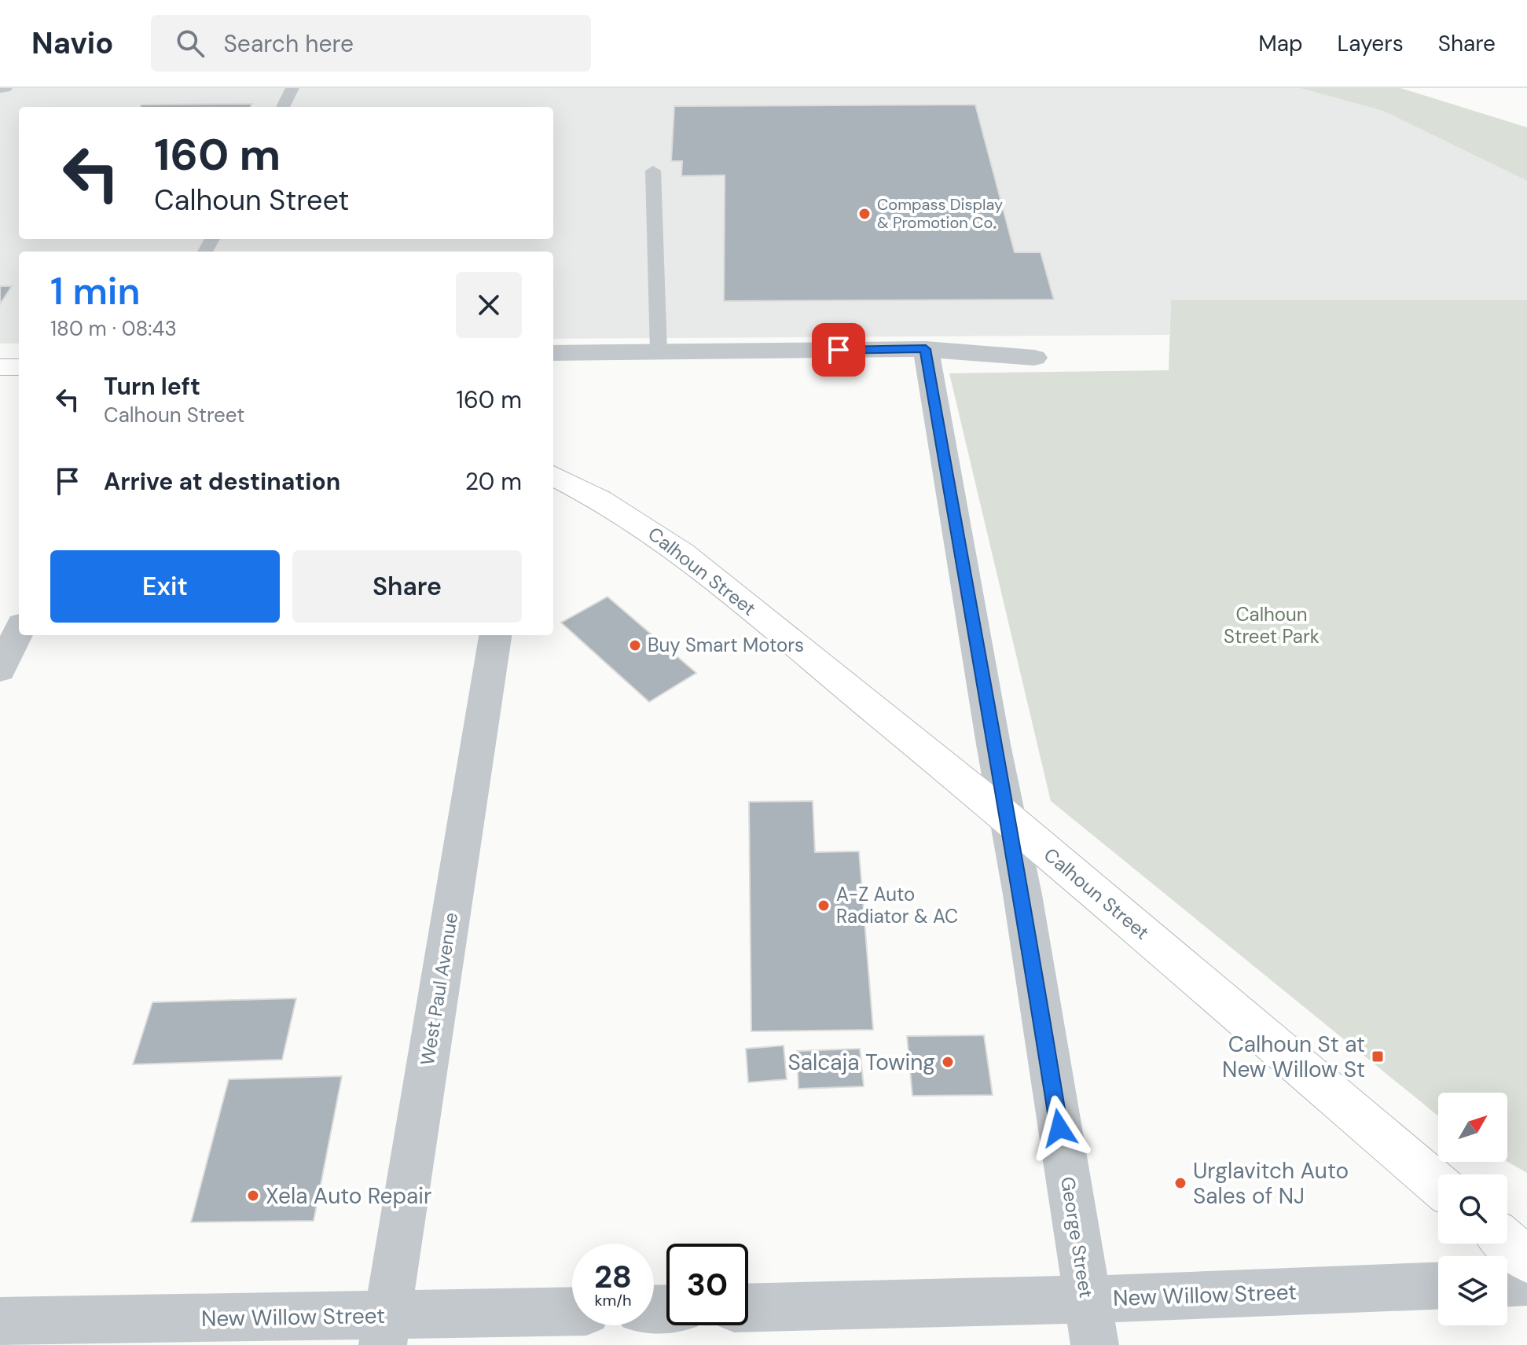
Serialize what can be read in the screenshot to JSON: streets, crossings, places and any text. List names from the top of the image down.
{
  "streets": {
    "main road": ["Calhoun Street"],
    "street": ["West Paul Avenue", "George Street", "New Willow Street"]
  },
  "crossings": [
    ["Calhoun Street", "George Street"],
    ["West Paul Avenue", "New Willow Street"],
    ["George Street", "New Willow Street"]
  ],
  "parks": ["Calhoun Street Park"],
  "places": {
    "other": [
      "Compass Display & Promotion Co.",
      "Buy Smart Motors",
      "A-Z Auto Radiator & AC",
      "Salcaja Towing",
      "Urglavitch Auto Sales of NJ",
      "Xela Auto Repair"
    ],
    "transit": ["Calhoun St at New Willow St"]
  },
  "north": "top right",
  "page": {
    "header": "Navio",
    "search": "Search here",
    "nav": ["Map", "Layers", "Share"],
    "turn": ["160 m", "Calhoun Street"],
    "heading": ["1 min", "180 m · 08:43"],
    "list": [
      {
        "name": "Turn left",
        "note": "Calhoun Street",
        "value": "160 m"
      },
      {
        "name": "Arrive at destination",
        "value": "20 m"
      }
    ],
    "buttons": ["Exit", "Share"],
    "speed": "28 km/h",
    "limit": "30"
  }
}
